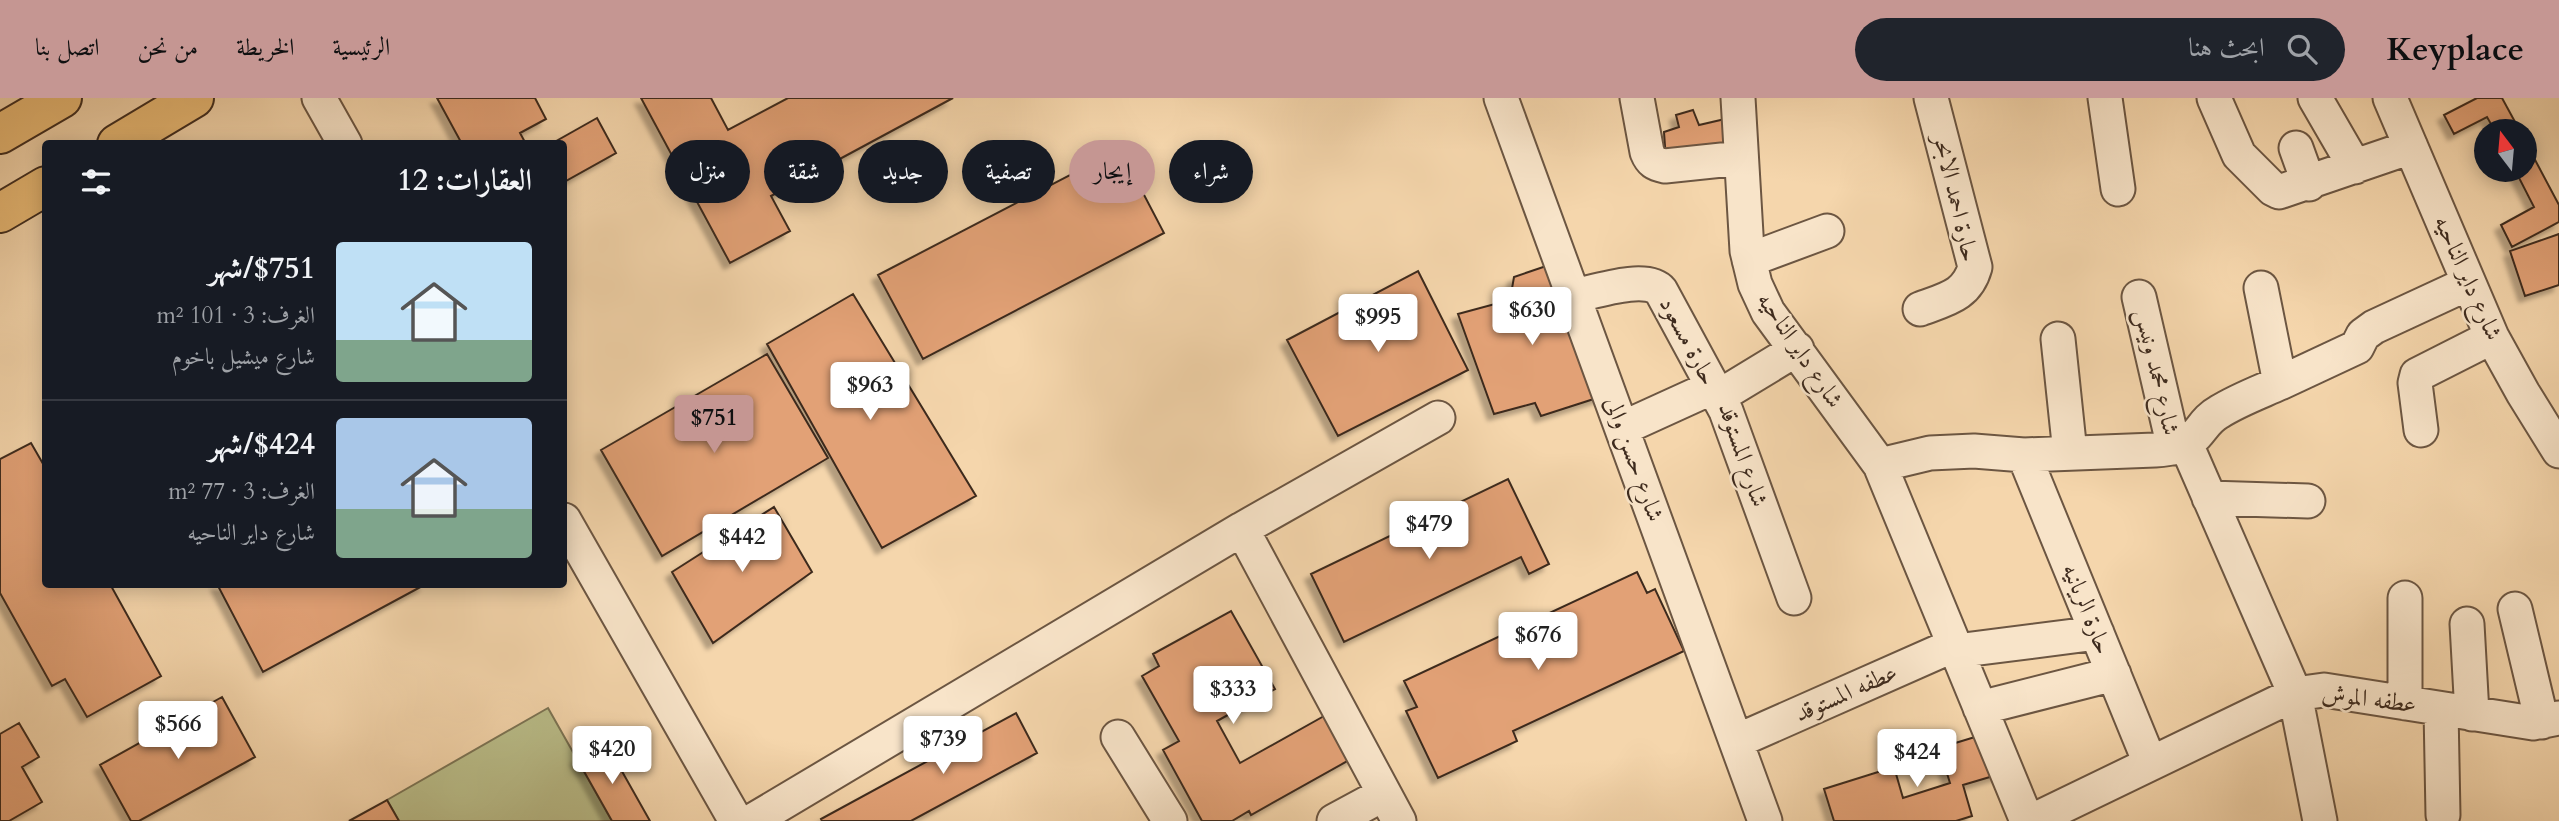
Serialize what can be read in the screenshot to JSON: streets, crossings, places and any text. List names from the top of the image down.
{
  "streets": {
    "street": [
      "حارة احمد الابحر",
      "شارع داير الناحيه",
      "حارة مسعود",
      "شارع محمد ونيس",
      "شارع المستوقد",
      "شارع حسن والى",
      "حارة الريانيه",
      "عطفه المستوقد",
      "عطفه الموش"
    ]
  },
  "crossings": [
    ["شارع داير الناحيه", "شارع المستوقد"],
    ["شارع داير الناحيه", "عطفه المستوقد"],
    ["شارع داير الناحيه", "عطفه الموش"],
    ["حارة مسعود", "شارع المستوقد"],
    ["حارة مسعود", "شارع حسن والى"],
    ["شارع حسن والى", "عطفه المستوقد"],
    ["حارة الريانيه", "عطفه المستوقد"],
    ["حارة الريانيه", "عطفه الموش"]
  ],
  "north": "top",
  "page": {
    "header": "Keyplace",
    "search": "ابحث هنا",
    "nav": [
      "الرئيسية",
      "الخريطة",
      "من نحن",
      "اتصل بنا"
    ],
    "chip": [
      "شراء",
      "إيجار",
      "تصفية",
      "جديد",
      "شقة",
      "منزل"
    ],
    "heading": "العقارات: 12",
    "list": [
      {
        "name": "$751/شهر",
        "note": "الغرف: 3 · 101 m² · شارع ميشيل باخوم"
      },
      {
        "name": "$424/شهر",
        "note": "الغرف: 3 · 77 m² · شارع داير الناحيه"
      }
    ],
    "price": [
      "$630",
      "$995",
      "$963",
      "$751",
      "$479",
      "$442",
      "$676",
      "$333",
      "$566",
      "$739",
      "$420",
      "$424"
    ]
  }
}
